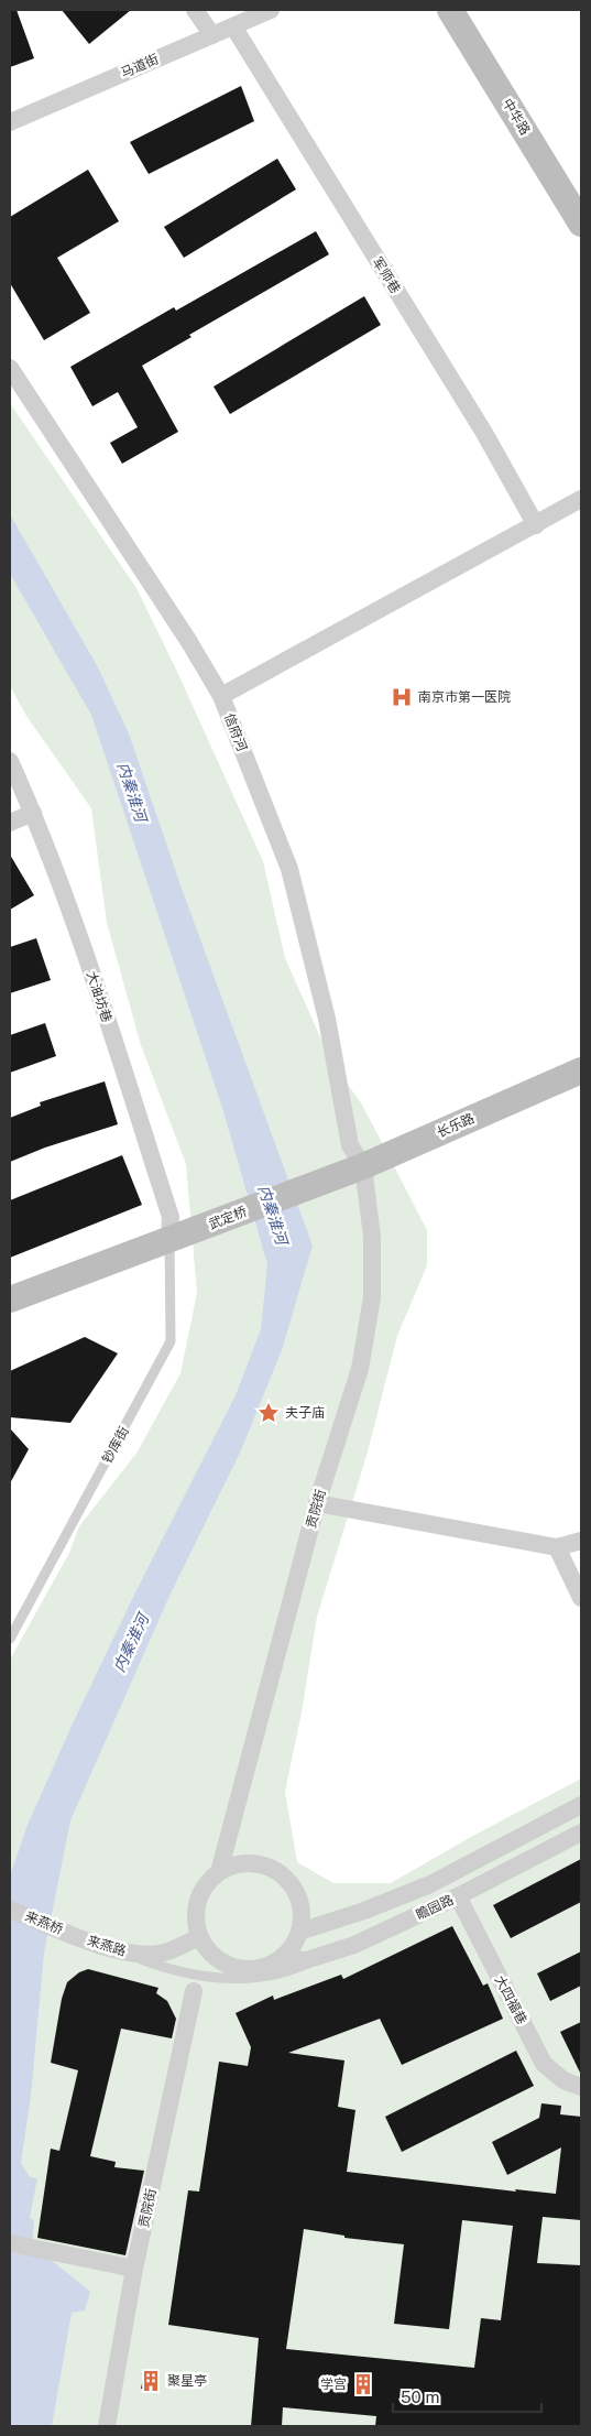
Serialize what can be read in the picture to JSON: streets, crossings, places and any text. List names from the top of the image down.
{
  "streets": {
    "main road": ["中华路", "长乐路", "武定桥"],
    "street": [
      "马道街",
      "军师巷",
      "信府河",
      "大油坊巷",
      "贡院街",
      "瞻园路",
      "来燕桥",
      "来燕路",
      "大四福巷"
    ],
    "lane": ["钞库街"]
  },
  "crossings": [
    ["马道街", "军师巷"],
    ["信府河", "长乐路"],
    ["信府河", "贡院街"],
    ["大油坊巷", "武定桥"],
    ["大油坊巷", "钞库街"],
    ["长乐路", "武定桥"],
    ["长乐路", "贡院街"],
    ["武定桥", "钞库街"],
    ["贡院街", "瞻园路"],
    ["贡院街", "来燕路"],
    ["瞻园路", "来燕路"],
    ["瞻园路", "大四福巷"],
    ["来燕桥", "来燕路"]
  ],
  "water": ["内秦淮河"],
  "places": {
    "hospital": ["南京市第一医院"],
    "place": ["夫子庙"],
    "building": ["聚星亭", "学宫"]
  },
  "scale_bar": "50 m"
}
